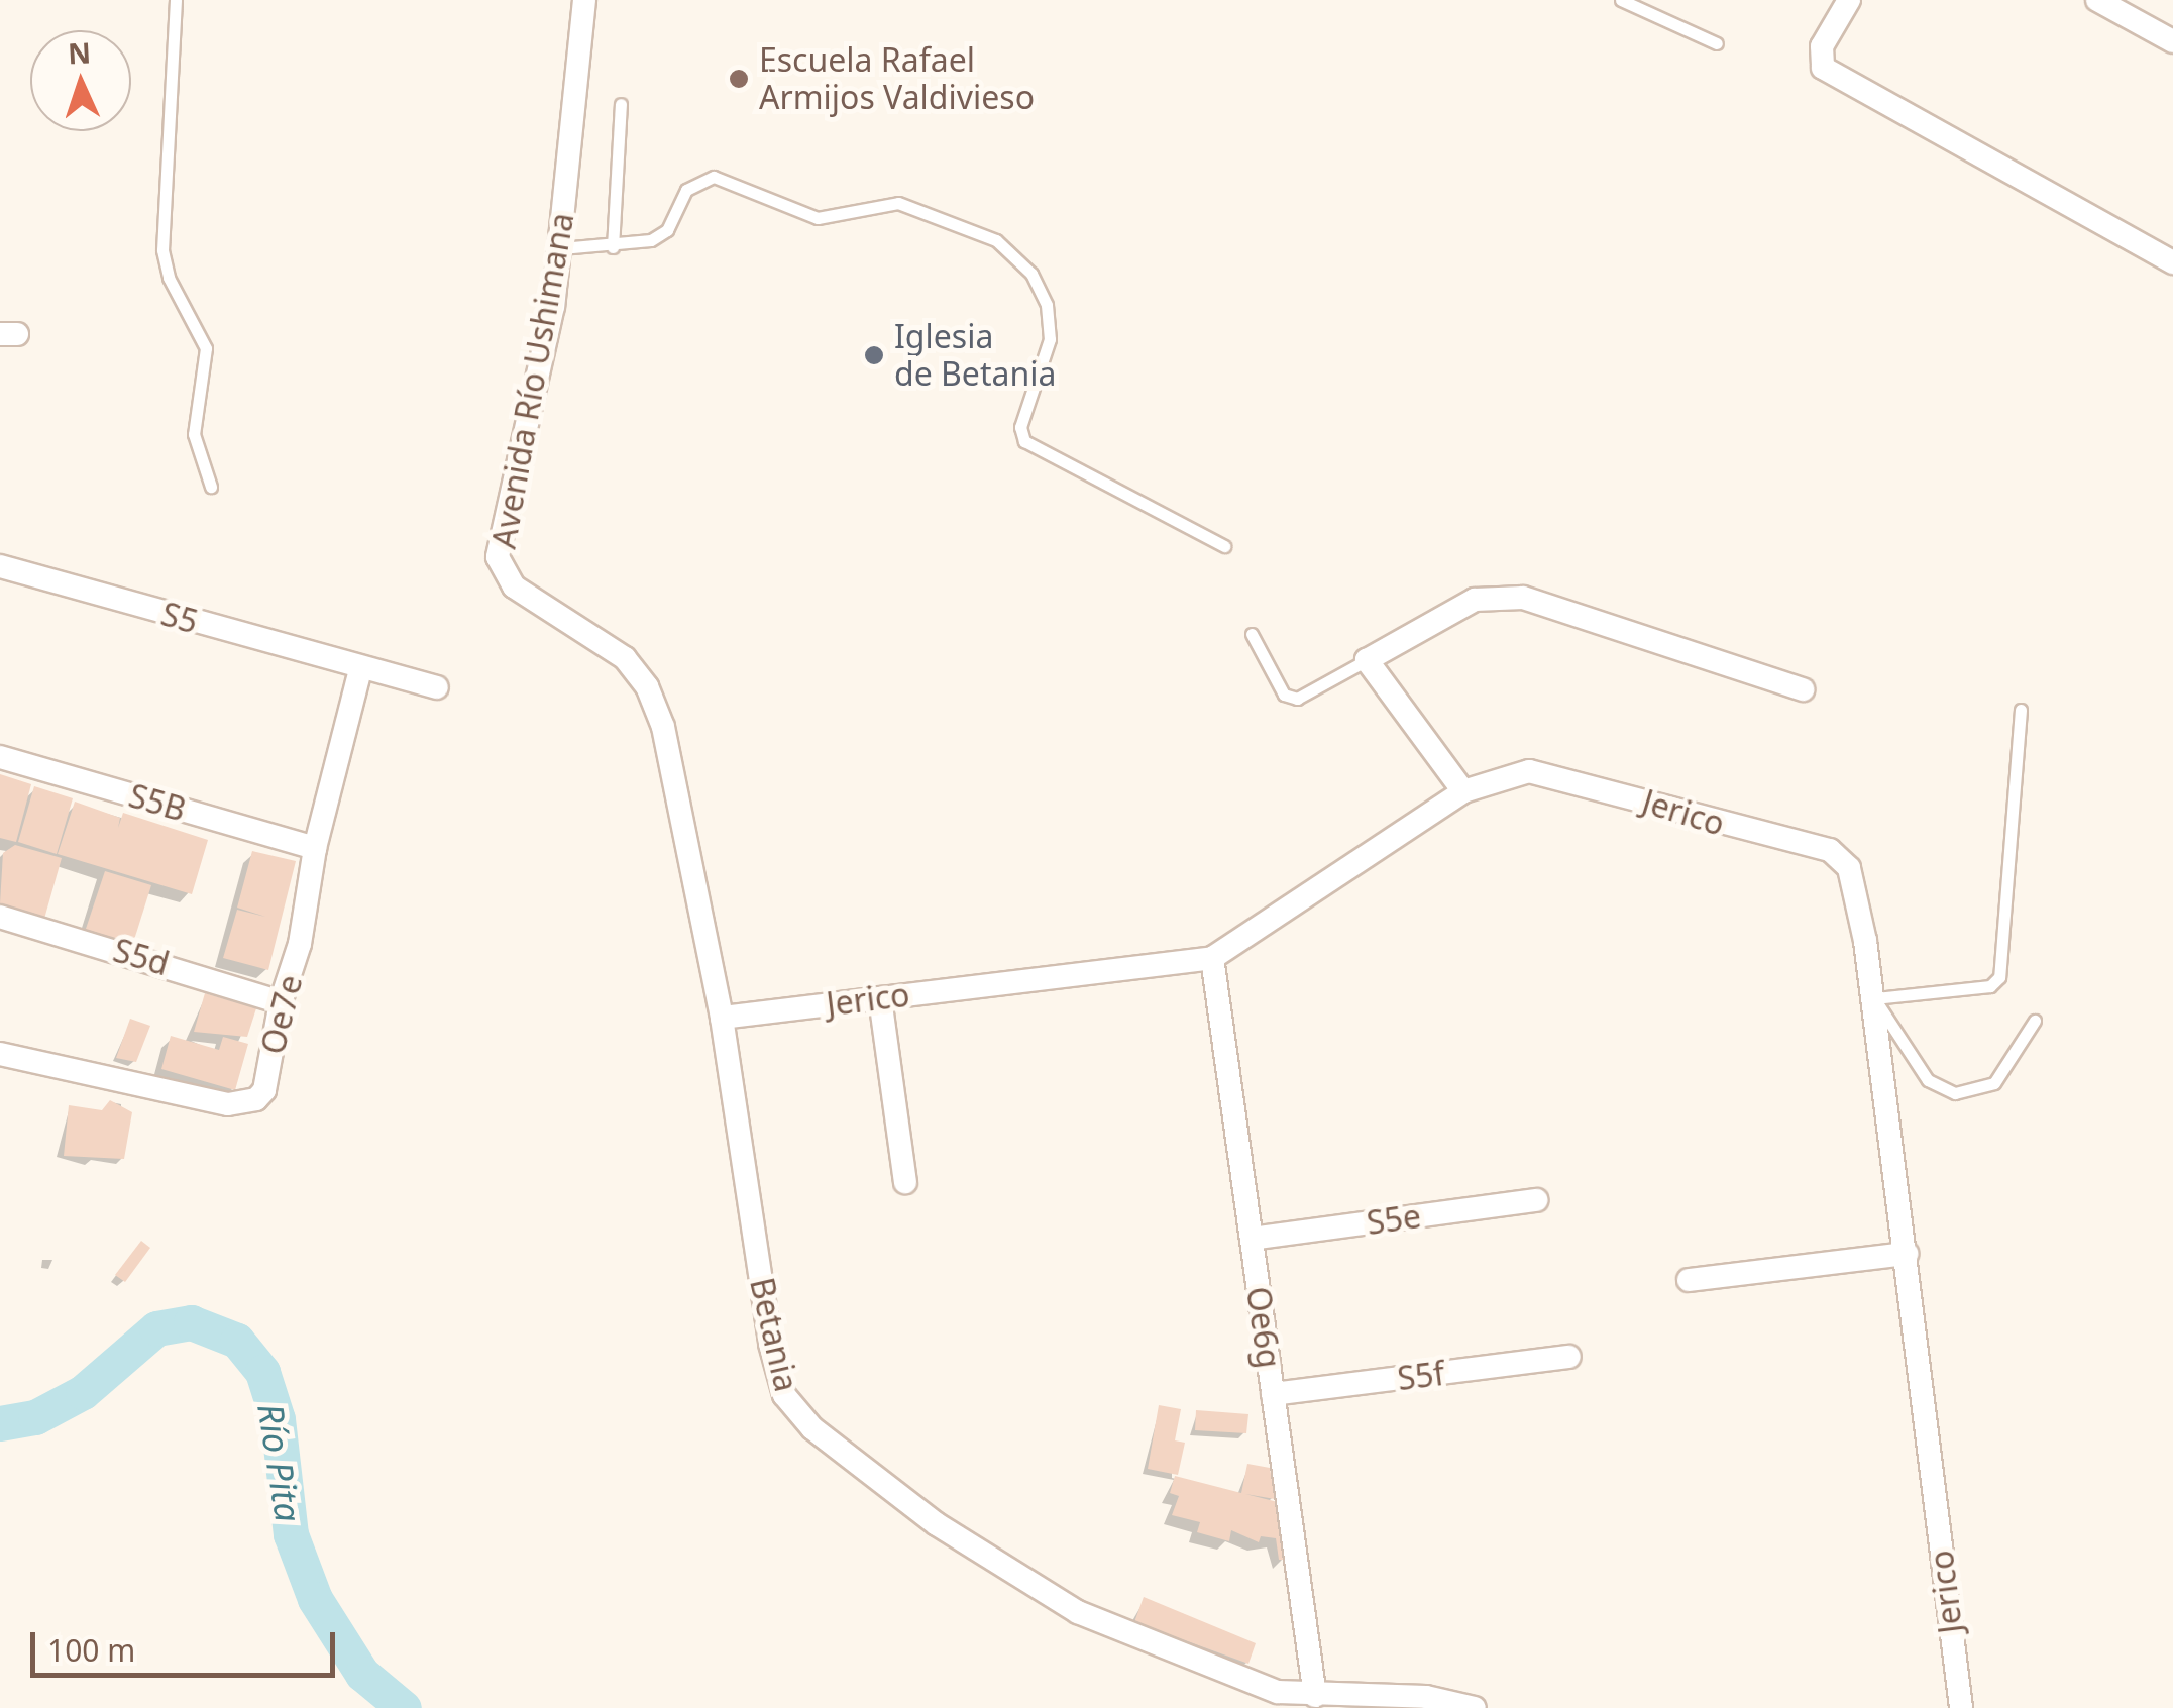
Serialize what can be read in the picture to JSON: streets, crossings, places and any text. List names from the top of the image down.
{
  "streets": {
    "street": [
      "Avenida Río Ushimana",
      "S5",
      "S5B",
      "Jerico",
      "S5d",
      "Oe7e",
      "S5e",
      "Oe6g",
      "Betania",
      "S5f"
    ]
  },
  "crossings": [
    ["Avenida Río Ushimana", "Betania"],
    ["S5", "Oe7e"],
    ["S5B", "Oe7e"],
    ["Jerico", "Oe6g"],
    ["Jerico", "Betania"],
    ["S5d", "Oe7e"],
    ["S5e", "Oe6g"],
    ["Oe6g", "Betania"],
    ["Oe6g", "S5f"]
  ],
  "water": ["Río Pita"],
  "places": ["Escuela Rafael Armijos Valdivieso", "Iglesia de Betania"],
  "scale_bar": "100 m",
  "north": "top"
}
